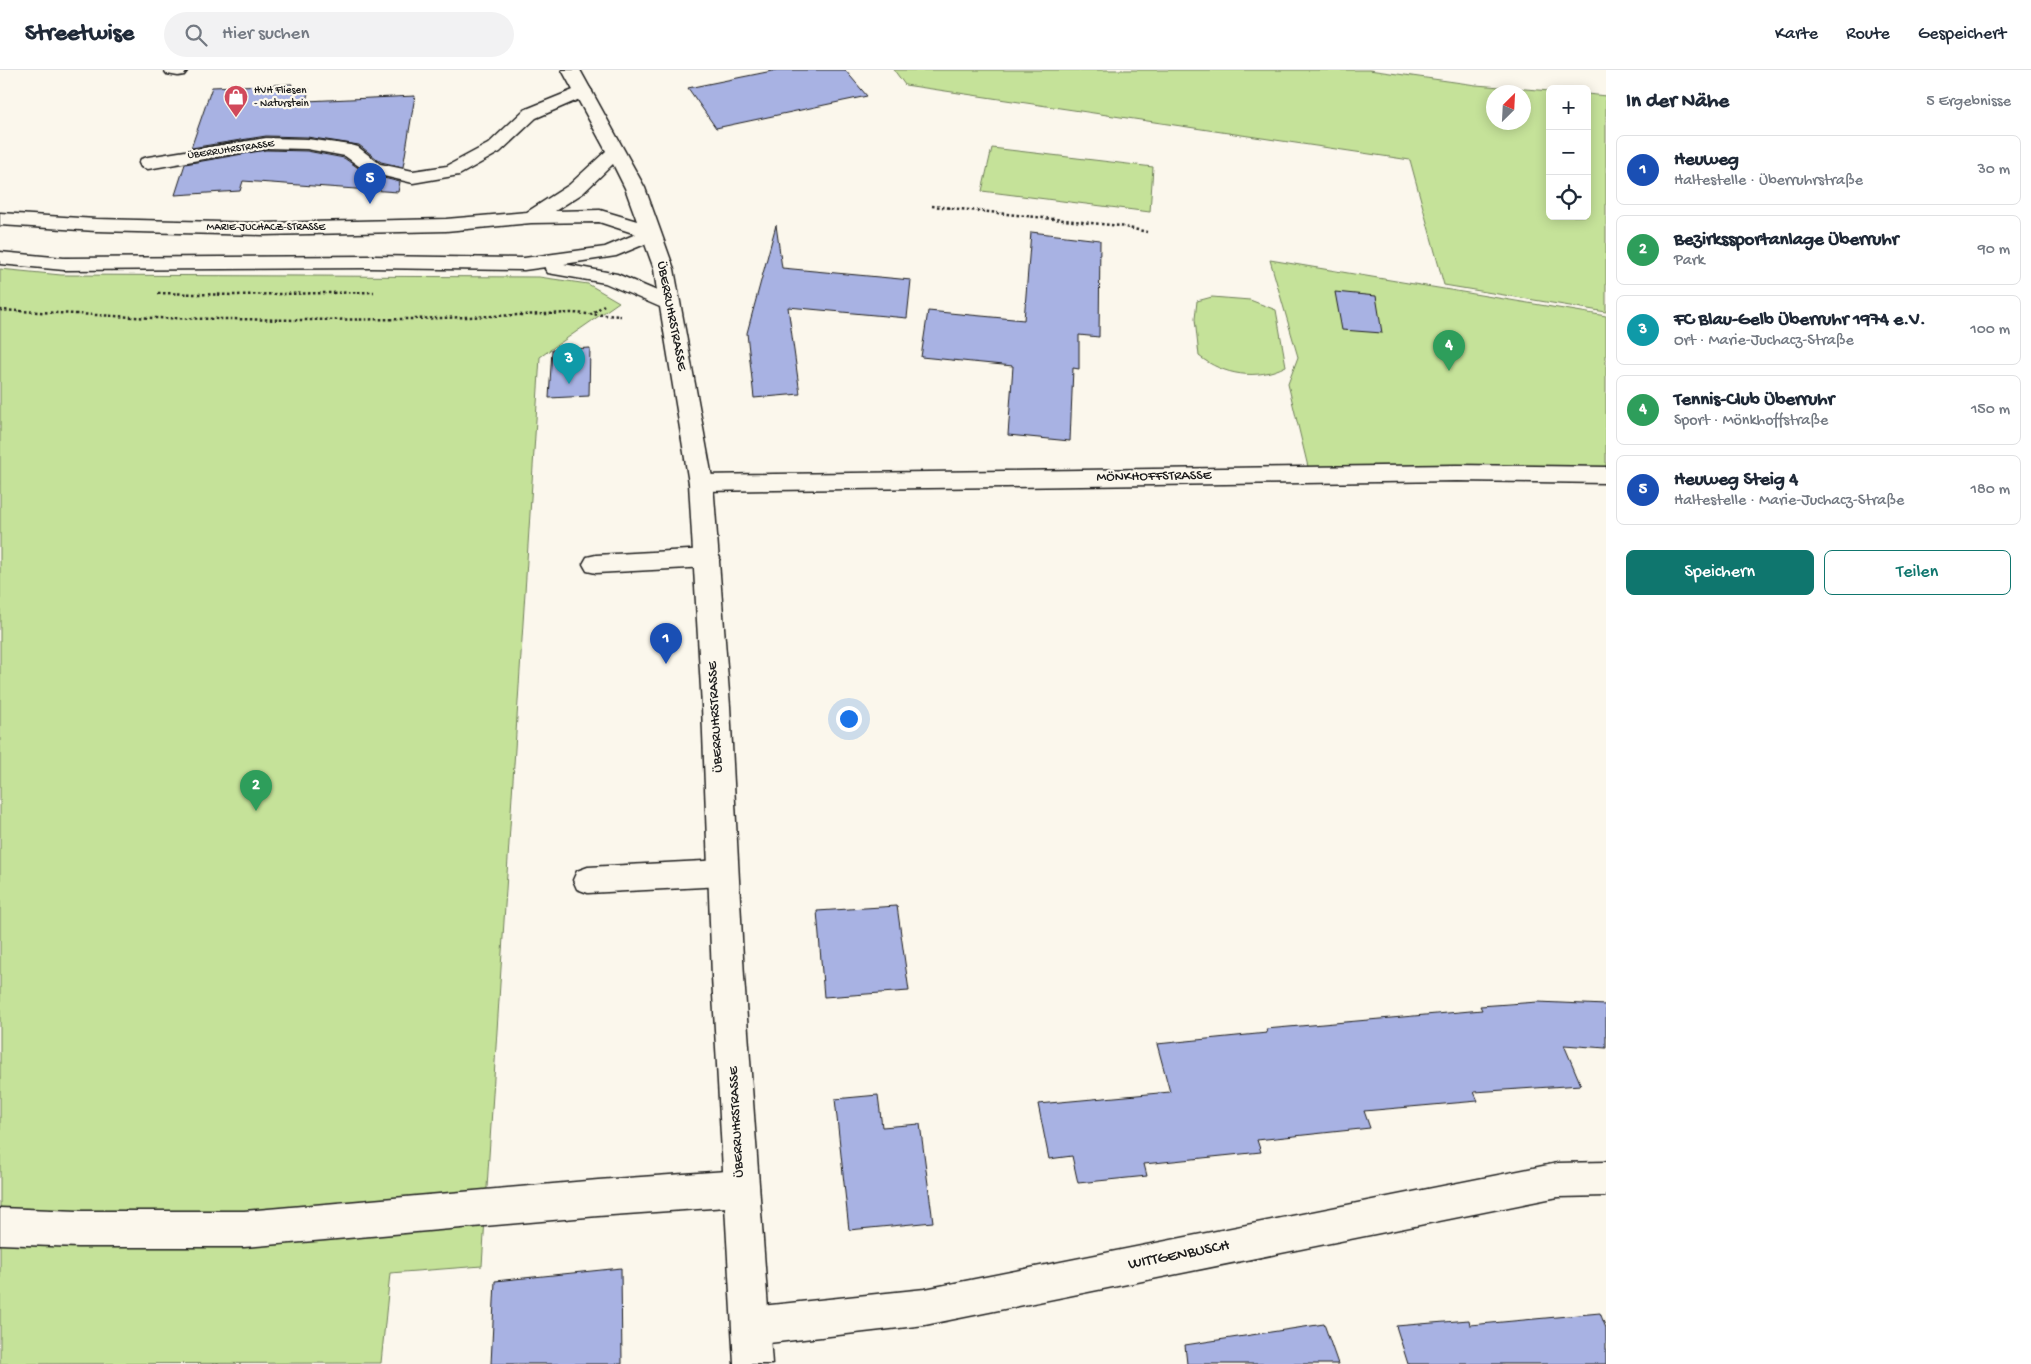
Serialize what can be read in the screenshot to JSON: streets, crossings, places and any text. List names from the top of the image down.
{
  "streets": {
    "main road": [
      "ÜBERRUHRSTRASSE",
      "MARIE-JUCHACZ-STRASSE",
      "MÖNKHOFFSTRASSE",
      "WITTGENBUSCH"
    ]
  },
  "crossings": [
    ["ÜBERRUHRSTRASSE", "MARIE-JUCHACZ-STRASSE"],
    ["ÜBERRUHRSTRASSE", "MÖNKHOFFSTRASSE"],
    ["ÜBERRUHRSTRASSE", "WITTGENBUSCH"]
  ],
  "places": {
    "shop": ["HVH Fliesen - Naturstein"]
  },
  "north": "top right",
  "page": {
    "header": "Streetwise",
    "search": "Hier suchen",
    "nav": ["Karte", "Route", "Gespeichert"],
    "heading": ["In der Nähe", "5 Ergebnisse"],
    "map_buttons": ["+", "−"],
    "list": [
      {
        "mark": "1",
        "name": "Heuweg",
        "note": "Haltestelle · Überruhrstraße",
        "value": "30 m"
      },
      {
        "mark": "2",
        "name": "Bezirkssportanlage Überruhr",
        "note": "Park",
        "value": "90 m"
      },
      {
        "mark": "3",
        "name": "FC Blau-Gelb Überruhr 1974 e.V.",
        "note": "Ort · Marie-Juchacz-Straße",
        "value": "100 m"
      },
      {
        "mark": "4",
        "name": "Tennis-Club Überruhr",
        "note": "Sport · Mönkhoffstraße",
        "value": "150 m"
      },
      {
        "mark": "5",
        "name": "Heuweg Steig 4",
        "note": "Haltestelle · Marie-Juchacz-Straße",
        "value": "180 m"
      }
    ],
    "pins": [
      "5",
      "4",
      "3",
      "1",
      "2"
    ],
    "buttons": ["Speichern", "Teilen"]
  }
}
